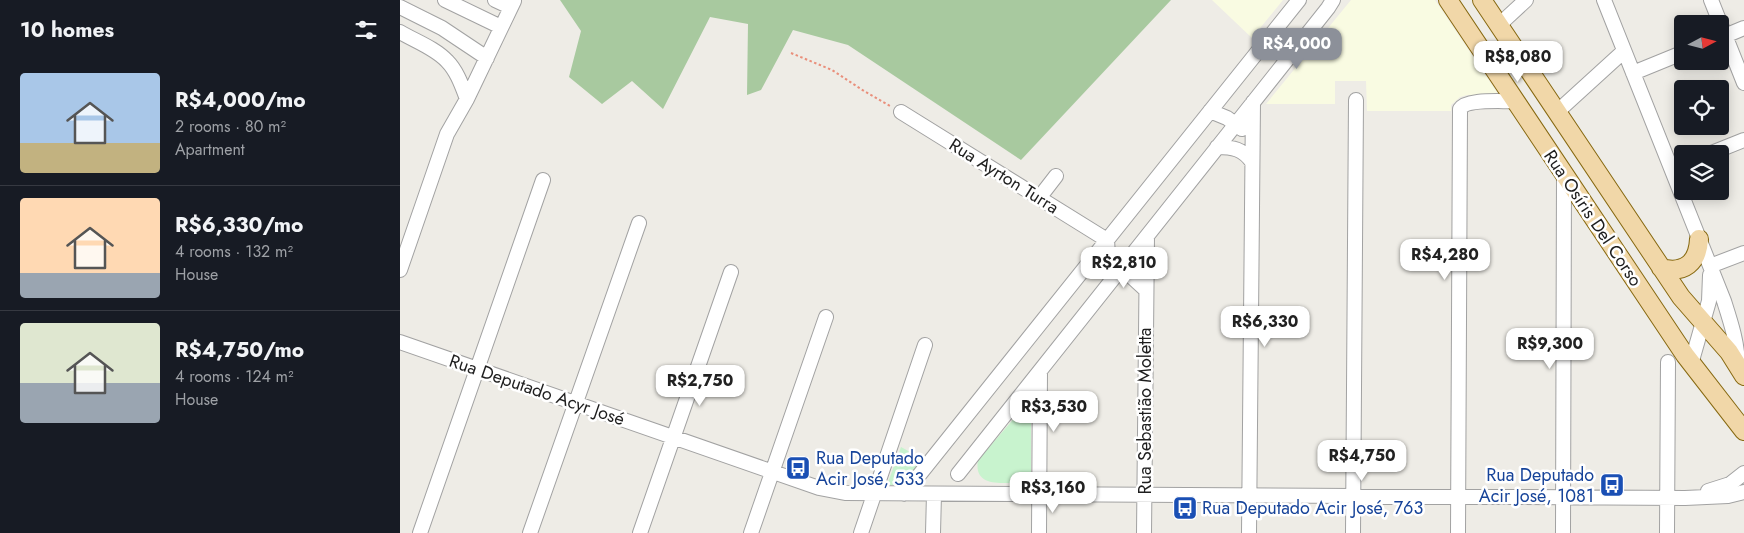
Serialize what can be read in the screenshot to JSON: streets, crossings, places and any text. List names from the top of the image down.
{
  "streets": {
    "main road": ["Rua Osíris Del Corso"],
    "street": ["Rua Ayrton Turra", "Rua Deputado Acyr José", "Rua Sebastião Moletta"]
  },
  "crossings": [
    ["Rua Deputado Acyr José", "Rua Sebastião Moletta"]
  ],
  "places": {
    "bus stop": ["Rua Deputado Acir José, 533", "Rua Deputado Acir José, 1081", "Rua Deputado Acir José, 763"]
  },
  "north": "right",
  "page": {
    "heading": "10 homes",
    "price": [
      "R$4,000",
      "R$8,080",
      "R$4,280",
      "R$2,810",
      "R$6,330",
      "R$9,300",
      "R$2,750",
      "R$3,530",
      "R$4,750",
      "R$3,160"
    ],
    "list": [
      {
        "name": "R$4,000/mo",
        "note": "2 rooms · 80 m² · Apartment"
      },
      {
        "name": "R$6,330/mo",
        "note": "4 rooms · 132 m² · House"
      },
      {
        "name": "R$4,750/mo",
        "note": "4 rooms · 124 m² · House"
      }
    ]
  }
}
